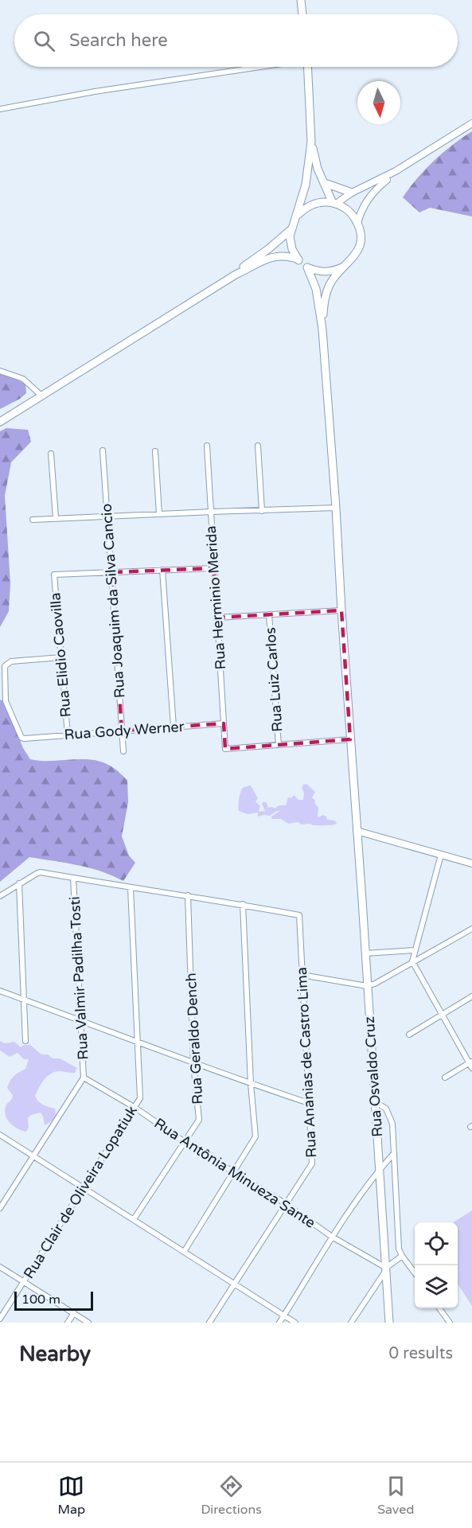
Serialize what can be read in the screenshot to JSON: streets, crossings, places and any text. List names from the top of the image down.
{
  "streets": {
    "highway": ["Rua Osvaldo Cruz"],
    "street": [
      "Rua Herminio Merida",
      "Rua Joaquim da Silva Cancio",
      "Rua Elidio Caovilla",
      "Rua Luiz Carlos",
      "Rua Gody Werner",
      "Rua Valmir Padilha Tosti",
      "Rua Geraldo Dench",
      "Rua Ananias de Castro Lima",
      "Rua Antônia Minueza Sante",
      "Rua Clair de Oliveira Lopatiuk"
    ]
  },
  "crossings": [
    ["Rua Herminio Merida", "Rua Luiz Carlos"],
    ["Rua Herminio Merida", "Rua Gody Werner"],
    ["Rua Joaquim da Silva Cancio", "Rua Elidio Caovilla"],
    ["Rua Joaquim da Silva Cancio", "Rua Gody Werner"],
    ["Rua Elidio Caovilla", "Rua Gody Werner"],
    ["Rua Valmir Padilha Tosti", "Rua Antônia Minueza Sante"],
    ["Rua Geraldo Dench", "Rua Antônia Minueza Sante"],
    ["Rua Ananias de Castro Lima", "Rua Antônia Minueza Sante"],
    ["Rua Osvaldo Cruz", "Rua Antônia Minueza Sante"],
    ["Rua Antônia Minueza Sante", "Rua Clair de Oliveira Lopatiuk"]
  ],
  "scale_bar": "100 m",
  "north": "bottom",
  "page": {
    "search": "Search here",
    "scale": "100 m",
    "heading": ["Nearby", "0 results"],
    "nav": ["Map", "Directions", "Saved"]
  }
}
